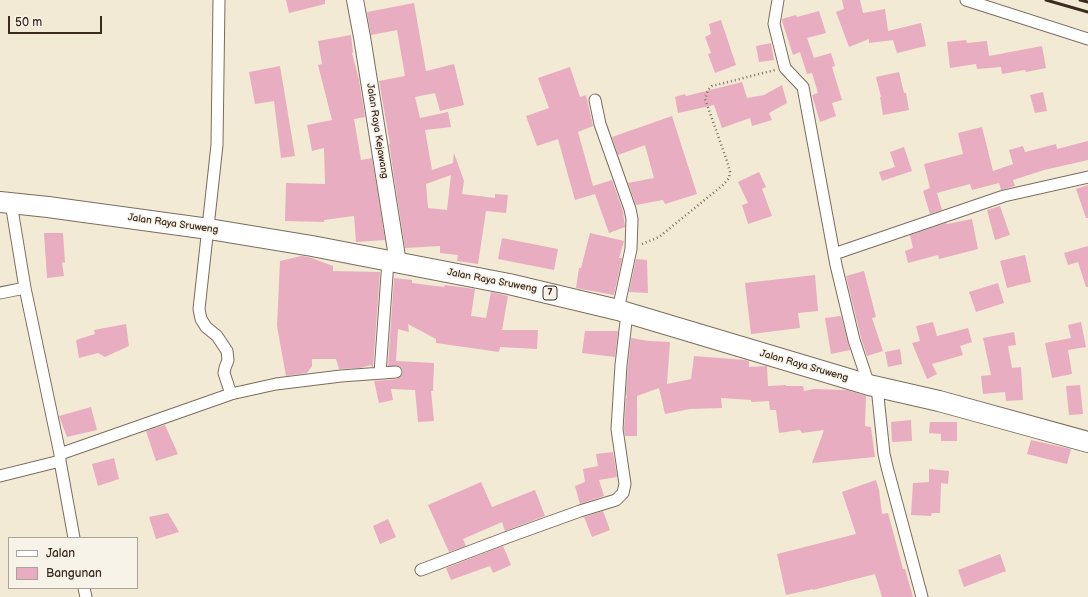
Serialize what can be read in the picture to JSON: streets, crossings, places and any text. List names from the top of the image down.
{
  "streets": {
    "highway": ["Jalan Raya Sruweng", "7"],
    "street": ["Jalan Raya Kejawang"]
  },
  "crossings": [
    ["Jalan Raya Kejawang", "Jalan Raya Sruweng"]
  ],
  "legend": ["Jalan", "Bangunan"],
  "scale_bar": "50 m"
}
